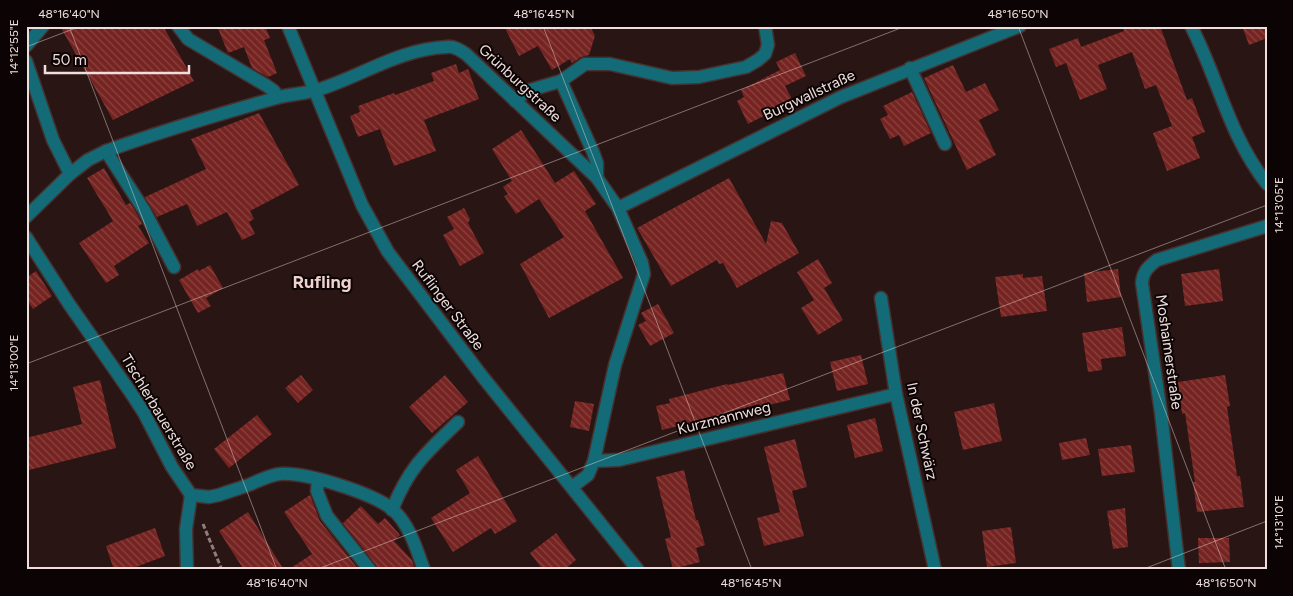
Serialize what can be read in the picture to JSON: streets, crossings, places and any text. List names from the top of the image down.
{
  "streets": {
    "street": [
      "Grünburgstraße",
      "Burgwallstraße",
      "Ruflinger Straße",
      "Moshaimerstraße",
      "Tischlerbauerstraße",
      "Kurzmannweg",
      "In der Schwärz"
    ]
  },
  "crossings": [
    ["Grünburgstraße", "Burgwallstraße"],
    ["Grünburgstraße", "Ruflinger Straße"],
    ["Grünburgstraße", "Kurzmannweg"],
    ["Kurzmannweg", "In der Schwärz"]
  ],
  "districts": ["Rufling"],
  "scale_bar": "50 m",
  "coordinates": [
    "48°16'40\"N",
    "48°16'45\"N",
    "48°16'50\"N",
    "14°12'55\"E",
    "14°13'05\"E",
    "14°13'00\"E",
    "14°13'10\"E"
  ]
}
